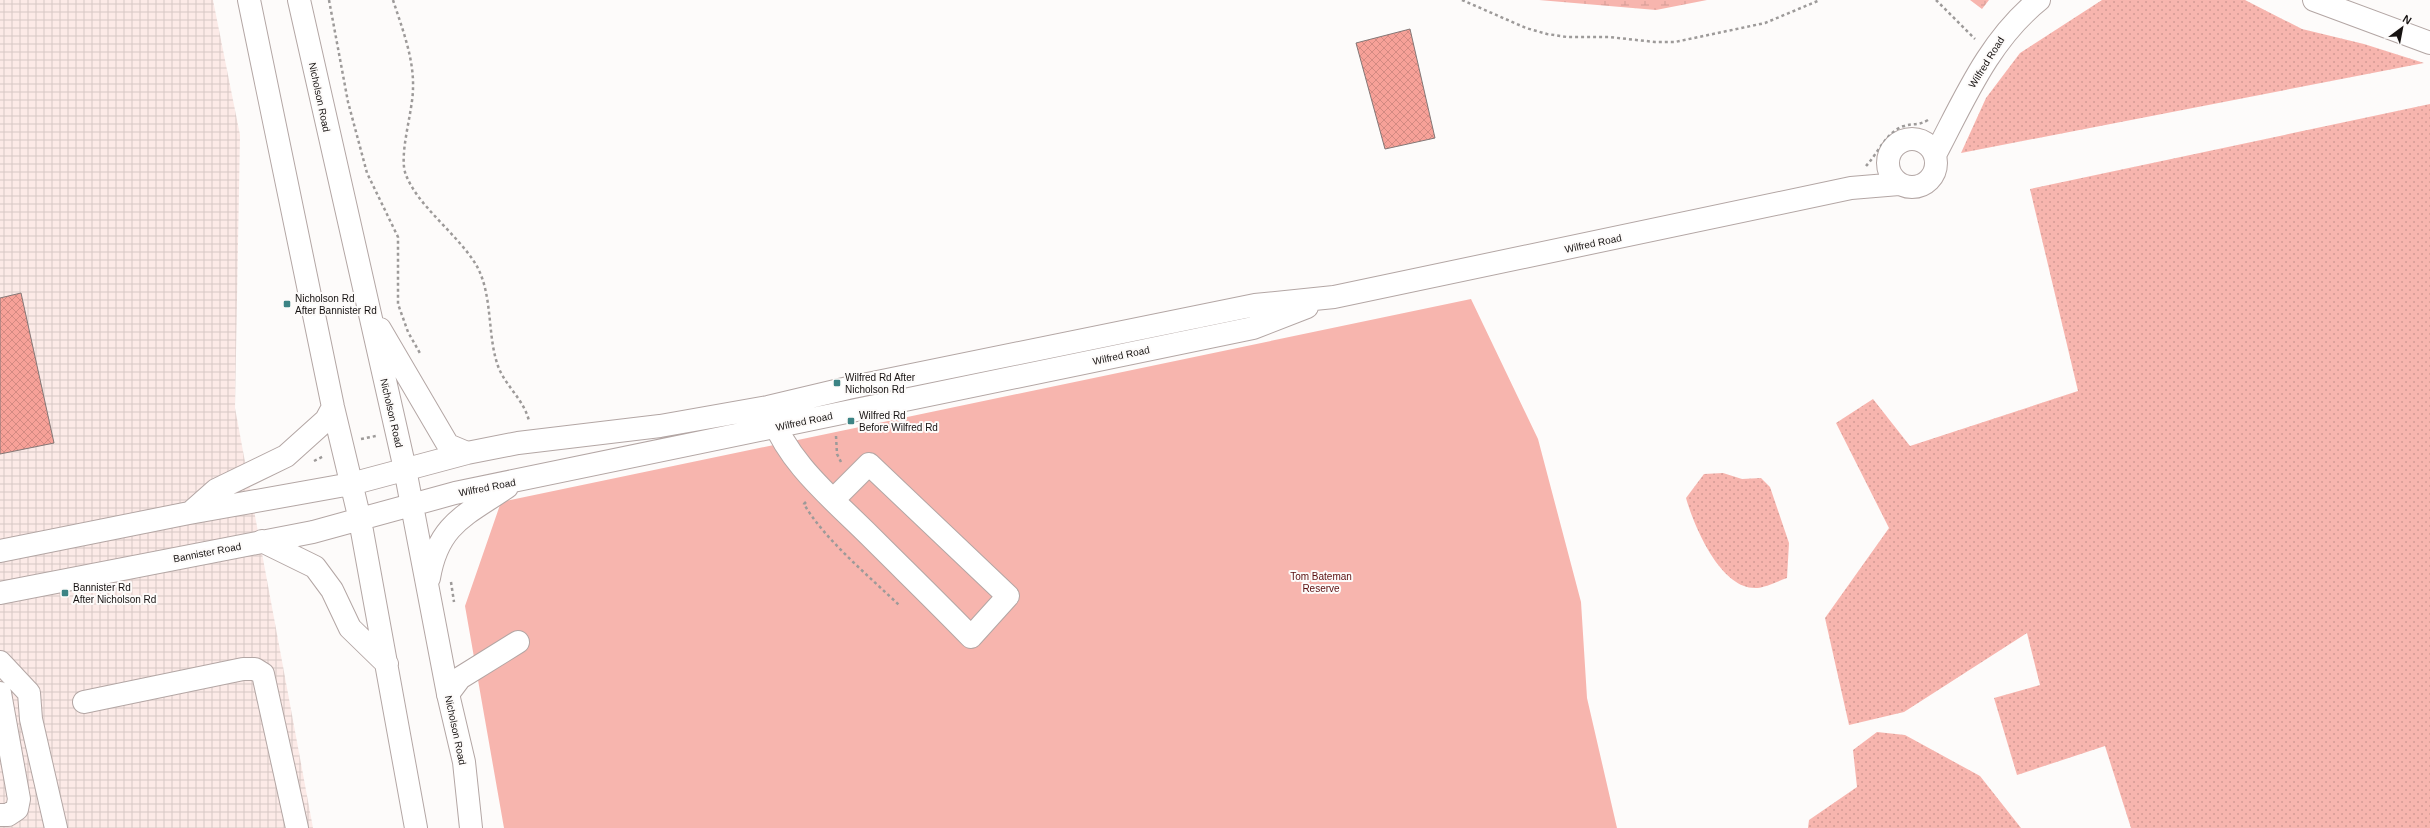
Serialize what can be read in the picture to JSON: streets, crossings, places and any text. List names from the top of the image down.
{
  "streets": {
    "main road": ["Wilfred Road", "Nicholson Road", "Bannister Road"]
  },
  "crossings": [
    ["Wilfred Road", "Nicholson Road"],
    ["Wilfred Road", "Bannister Road"],
    ["Nicholson Road", "Bannister Road"]
  ],
  "parks": ["Tom Bateman Reserve"],
  "places": {
    "transit": [
      "Nicholson Rd After Bannister Rd",
      "Wilfred Rd After Nicholson Rd",
      "Wilfred Rd Before Wilfred Rd",
      "Bannister Rd After Nicholson Rd"
    ]
  },
  "north": "top right"
}
